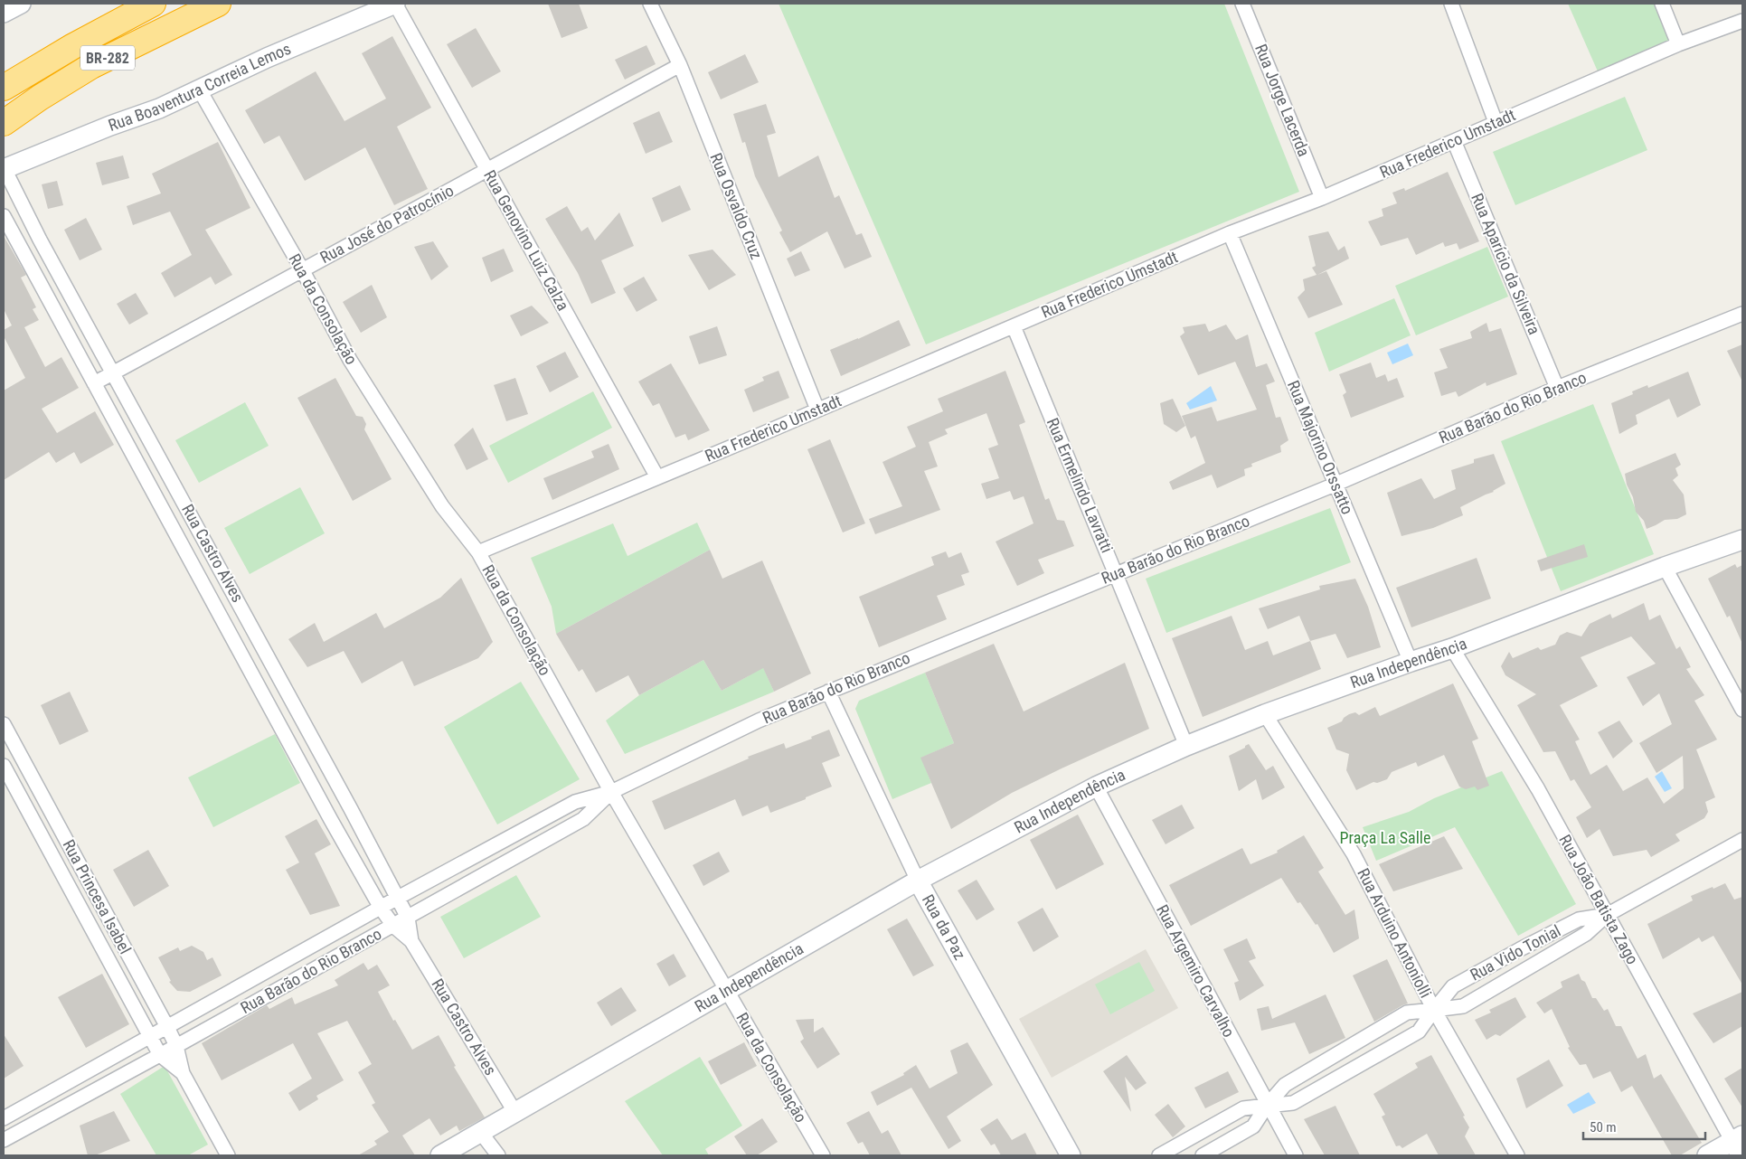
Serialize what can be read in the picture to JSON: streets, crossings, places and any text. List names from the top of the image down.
{
  "streets": {
    "highway": ["BR-282"],
    "street": [
      "Rua Boaventura Correia Lemos",
      "Rua Jorge Lacerda",
      "Rua Frederico Umstadt",
      "Rua Osvaldo Cruz",
      "Rua José do Patrocínio",
      "Rua Genovino Luiz Calza",
      "Rua Aparício da Silveira",
      "Rua da Consolação",
      "Rua Barão do Rio Branco",
      "Rua Majorino Orssatto",
      "Rua Ermelindo Lavratti",
      "Rua Castro Alves",
      "Rua Independência",
      "Rua Princesa Isabel",
      "Rua João Batista Zago",
      "Rua da Paz",
      "Rua Arduino Antoniolli",
      "Rua Vido Tonial",
      "Rua Argemiro Carvalho"
    ]
  },
  "crossings": [
    ["Rua Boaventura Correia Lemos", "Rua Genovino Luiz Calza"],
    ["Rua Boaventura Correia Lemos", "Rua da Consolação"],
    ["Rua Boaventura Correia Lemos", "Rua Castro Alves"],
    ["Rua Jorge Lacerda", "Rua Frederico Umstadt"],
    ["Rua Frederico Umstadt", "Rua Osvaldo Cruz"],
    ["Rua Frederico Umstadt", "Rua Genovino Luiz Calza"],
    ["Rua Frederico Umstadt", "Rua Aparício da Silveira"],
    ["Rua Frederico Umstadt", "Rua da Consolação"],
    ["Rua Frederico Umstadt", "Rua Majorino Orssatto"],
    ["Rua Frederico Umstadt", "Rua Ermelindo Lavratti"],
    ["Rua Osvaldo Cruz", "Rua José do Patrocínio"],
    ["Rua José do Patrocínio", "Rua Genovino Luiz Calza"],
    ["Rua José do Patrocínio", "Rua da Consolação"],
    ["Rua José do Patrocínio", "Rua Castro Alves"],
    ["Rua Aparício da Silveira", "Rua Barão do Rio Branco"],
    ["Rua da Consolação", "Rua Barão do Rio Branco"],
    ["Rua da Consolação", "Rua Independência"],
    ["Rua Barão do Rio Branco", "Rua Majorino Orssatto"],
    ["Rua Barão do Rio Branco", "Rua Ermelindo Lavratti"],
    ["Rua Barão do Rio Branco", "Rua Castro Alves"],
    ["Rua Barão do Rio Branco", "Rua Princesa Isabel"],
    ["Rua Barão do Rio Branco", "Rua da Paz"],
    ["Rua Majorino Orssatto", "Rua Independência"],
    ["Rua Ermelindo Lavratti", "Rua Independência"],
    ["Rua Castro Alves", "Rua Independência"],
    ["Rua Independência", "Rua João Batista Zago"],
    ["Rua Independência", "Rua da Paz"],
    ["Rua Independência", "Rua Arduino Antoniolli"],
    ["Rua Independência", "Rua Argemiro Carvalho"],
    ["Rua João Batista Zago", "Rua Vido Tonial"],
    ["Rua Arduino Antoniolli", "Rua Vido Tonial"],
    ["Rua Vido Tonial", "Rua Argemiro Carvalho"]
  ],
  "parks": ["Praça La Salle"],
  "scale_bar": "50 m"
}
